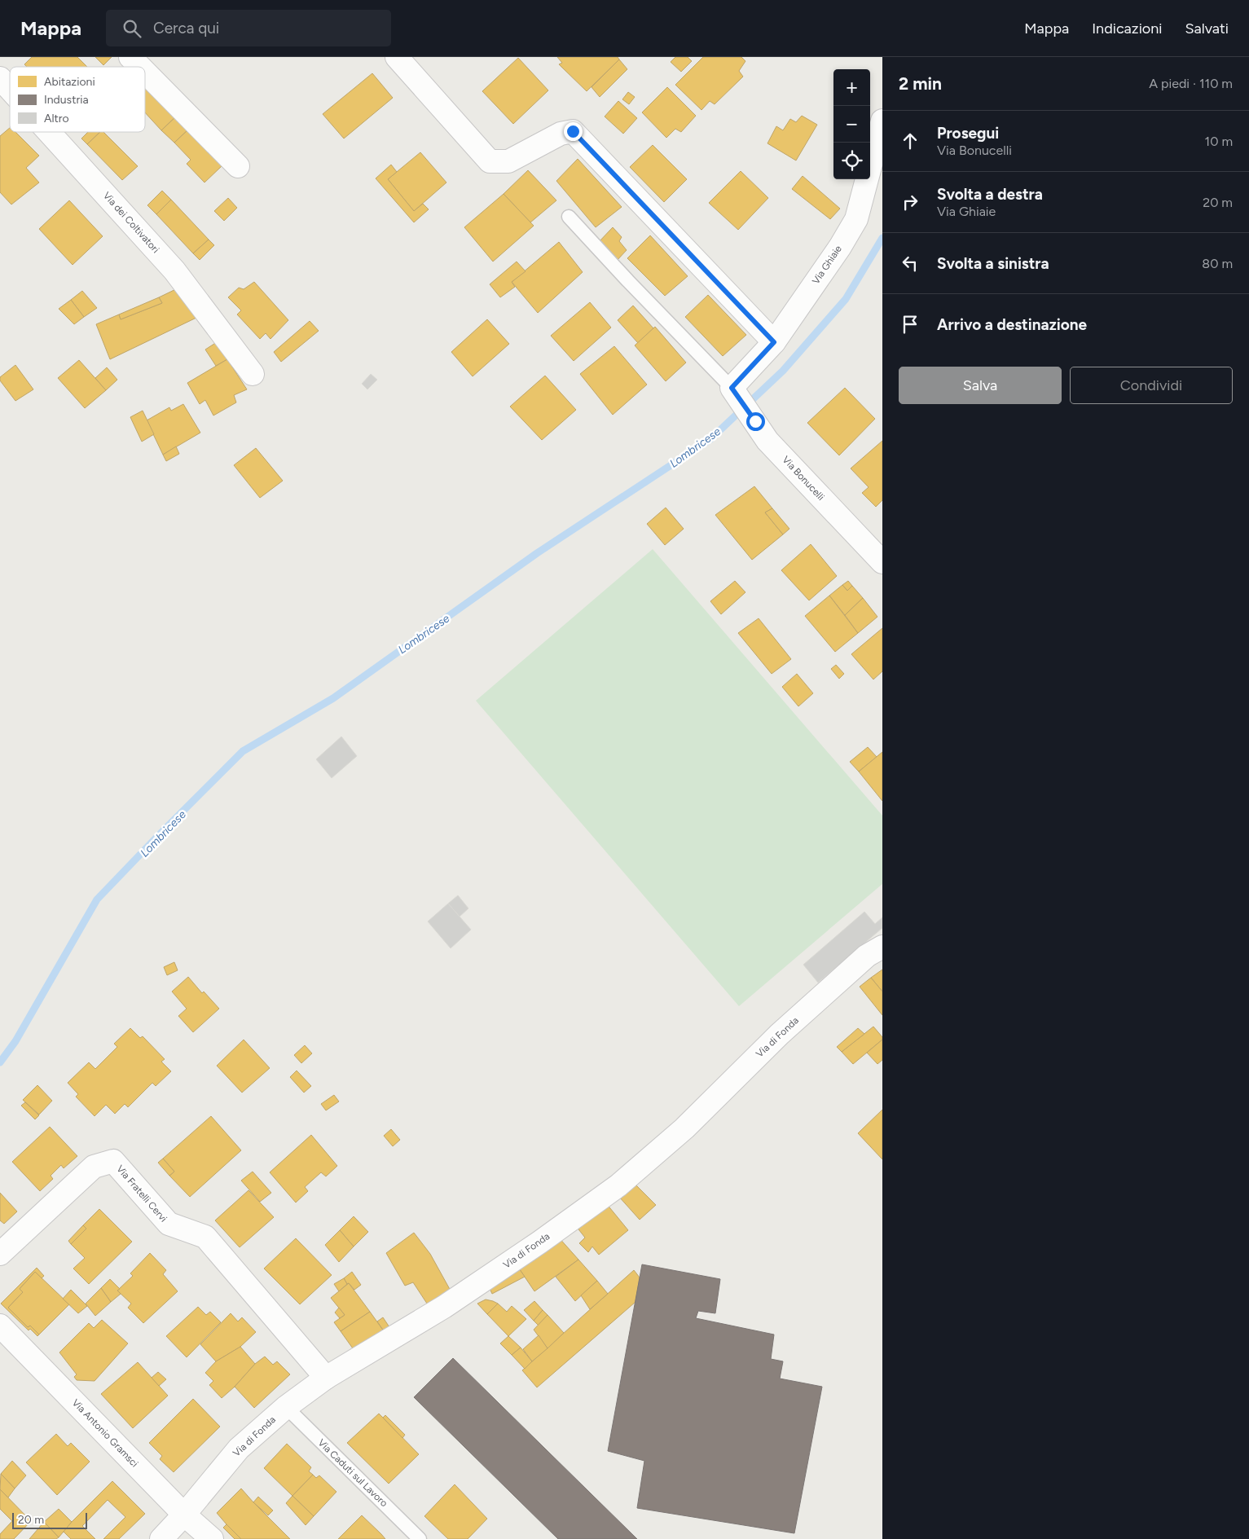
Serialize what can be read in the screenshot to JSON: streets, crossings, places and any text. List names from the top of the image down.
{
  "streets": {
    "street": [
      "Via dei Coltivatori",
      "Via Ghiaie",
      "Via Bonucelli",
      "Via di Fonda",
      "Via Fratelli Cervi",
      "Via Antonio Gramsci"
    ],
    "lane": ["Via Caduti sul Lavoro"]
  },
  "crossings": [
    ["Via Ghiaie", "Via Bonucelli"],
    ["Via di Fonda", "Via Fratelli Cervi"],
    ["Via di Fonda", "Via Antonio Gramsci"],
    ["Via di Fonda", "Via Caduti sul Lavoro"]
  ],
  "water": ["Lombricese"],
  "legend": ["Abitazioni", "Industria", "Altro"],
  "scale_bar": "20 m",
  "page": {
    "header": "Mappa",
    "search": "Cerca qui",
    "nav": ["Mappa", "Indicazioni", "Salvati"],
    "heading": ["2 min", "A piedi · 110 m"],
    "map_buttons": ["+", "−"],
    "list": [
      ["Prosegui", "Via Bonucelli", "10 m"],
      ["Svolta a destra", "Via Ghiaie", "20 m"],
      ["Svolta a sinistra", "80 m"],
      "Arrivo a destinazione"
    ],
    "buttons": ["Salva", "Condividi"],
    "scale": "20 m"
  }
}
